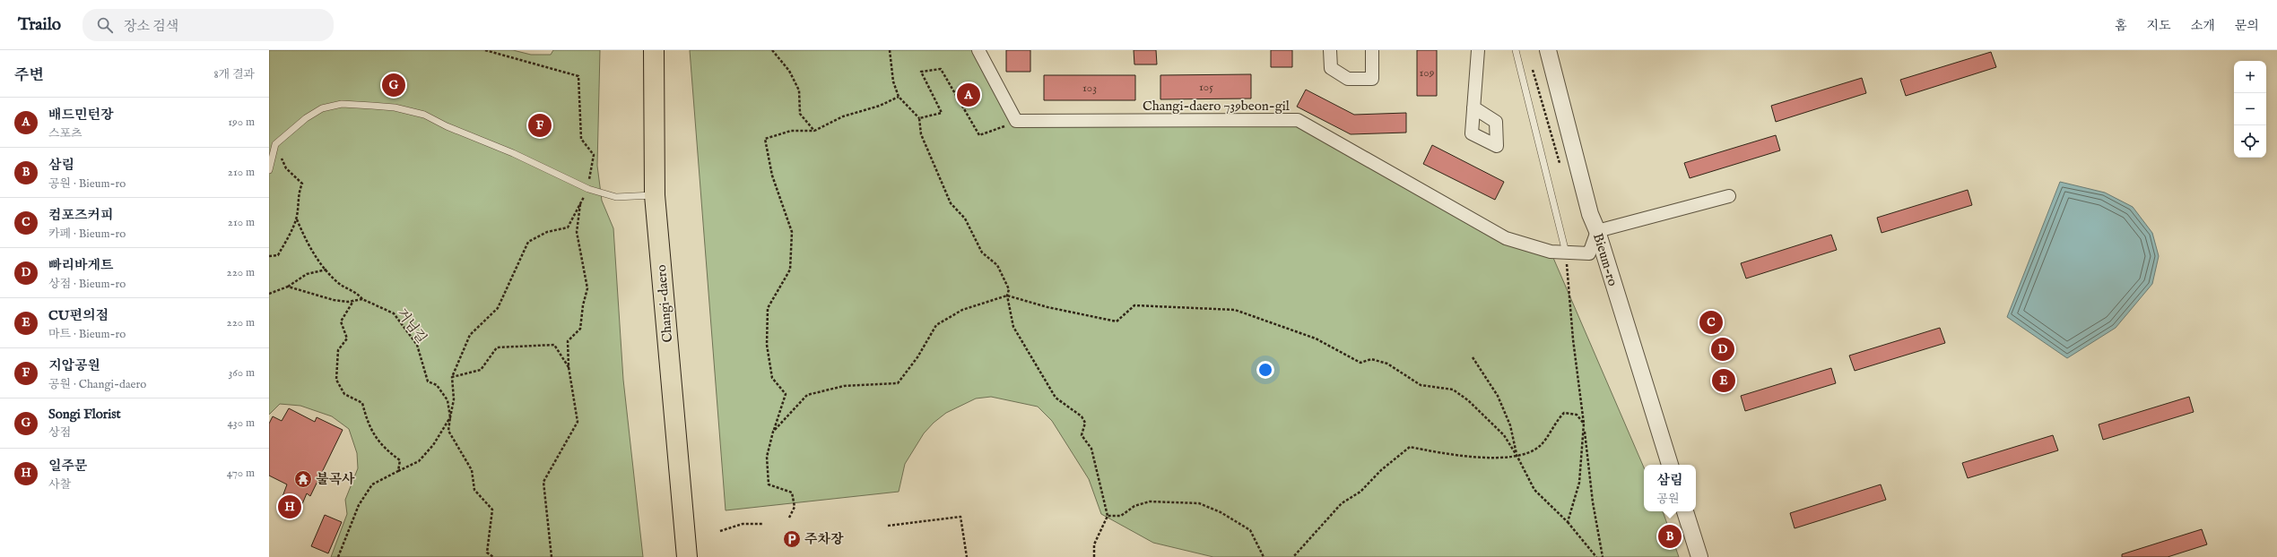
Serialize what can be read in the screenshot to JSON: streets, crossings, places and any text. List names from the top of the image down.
{
  "streets": {
    "main road": ["Changi-daero"],
    "street": ["Changi-daero 739beon-gil", "Bieum-ro"],
    "path": ["거님길"]
  },
  "crossings": [
    ["Changi-daero 739beon-gil", "Bieum-ro"]
  ],
  "places": {
    "temple": ["불곡사"],
    "parking": ["주차장"]
  },
  "house_numbers": ["109", "105", "103"],
  "page": {
    "header": "Trailo",
    "search": "장소 검색",
    "nav": [
      "홈",
      "지도",
      "소개",
      "문의"
    ],
    "heading": ["주변", "8개 결과"],
    "map_buttons": ["+", "−"],
    "pins": [
      "G",
      "A",
      "F",
      "C",
      "D",
      "E",
      "H",
      "B"
    ],
    "list": [
      {
        "mark": "A",
        "name": "배드민턴장",
        "note": "스포츠",
        "value": "190 m"
      },
      {
        "mark": "B",
        "name": "삼림",
        "note": "공원 · Bieum-ro",
        "value": "210 m"
      },
      {
        "mark": "C",
        "name": "컴포즈커피",
        "note": "카페 · Bieum-ro",
        "value": "210 m"
      },
      {
        "mark": "D",
        "name": "빠리바게트",
        "note": "상점 · Bieum-ro",
        "value": "220 m"
      },
      {
        "mark": "E",
        "name": "CU편의점",
        "note": "마트 · Bieum-ro",
        "value": "220 m"
      },
      {
        "mark": "F",
        "name": "지압공원",
        "note": "공원 · Changi-daero",
        "value": "360 m"
      },
      {
        "mark": "G",
        "name": "Songi Florist",
        "note": "상점",
        "value": "430 m"
      },
      {
        "mark": "H",
        "name": "일주문",
        "note": "사찰",
        "value": "470 m"
      }
    ],
    "popup": ["삼림", "공원"]
  }
}
